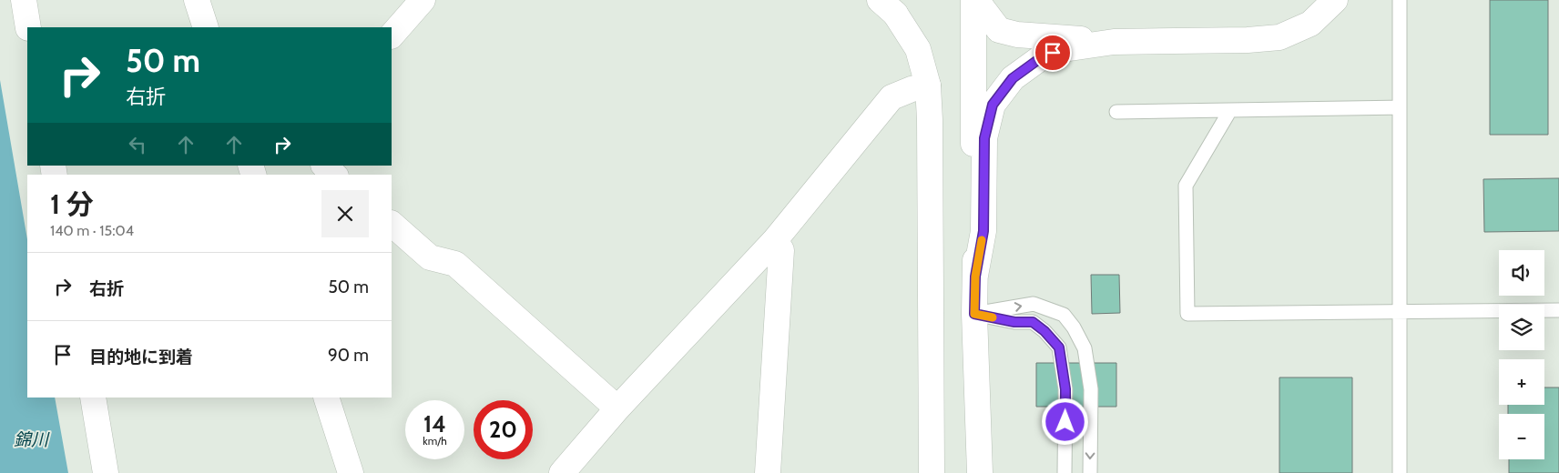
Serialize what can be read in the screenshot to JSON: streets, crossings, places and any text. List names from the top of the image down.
{
  "water": ["錦川"],
  "page": {
    "turn": ["50 m", "右折"],
    "heading": ["1 分", "140 m · 15:04"],
    "map_buttons": ["+", "−"],
    "list": [
      {
        "name": "右折",
        "value": "50 m"
      },
      {
        "name": "目的地に到着",
        "value": "90 m"
      }
    ],
    "speed": "14 km/h",
    "limit": "20"
  }
}
